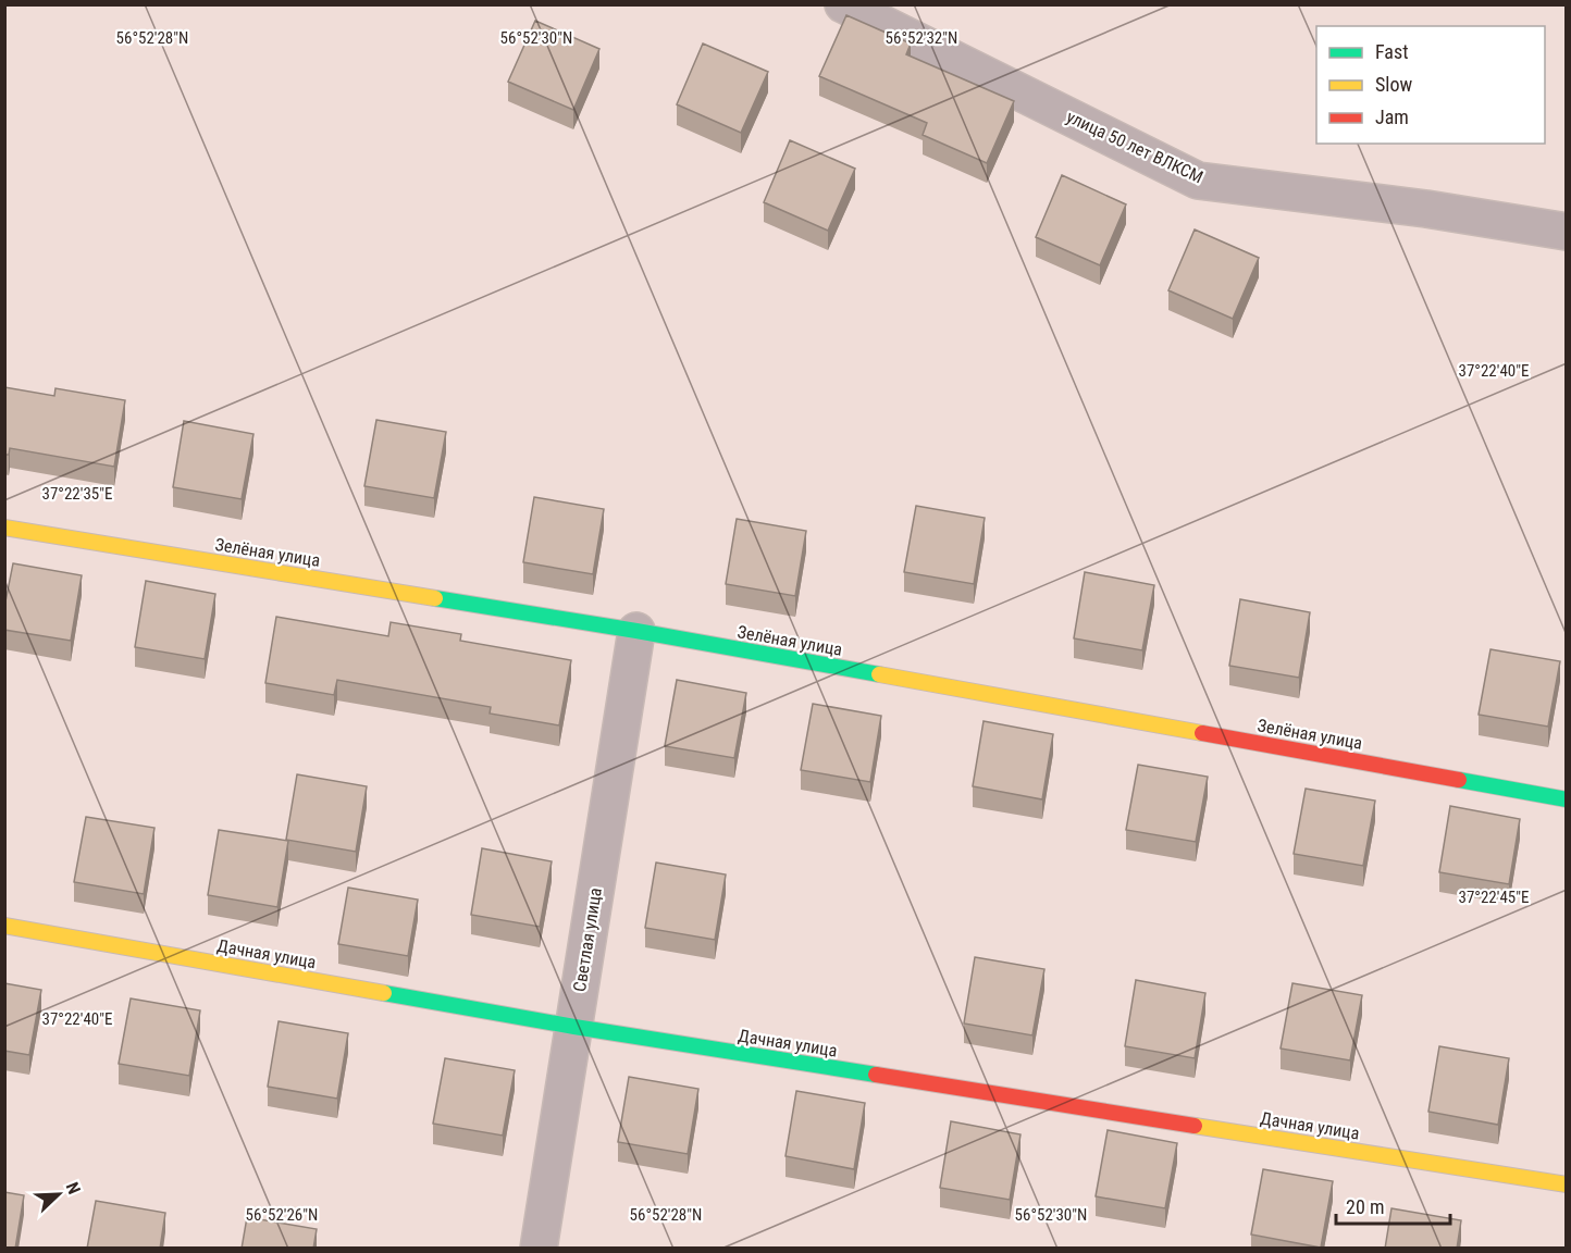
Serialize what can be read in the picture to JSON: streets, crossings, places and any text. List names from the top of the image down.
{
  "streets": {
    "street": [
      "улица 50 лет ВЛКСМ",
      "Зелёная улица",
      "Светлая улица",
      "Дачная улица"
    ]
  },
  "crossings": [
    ["Зелёная улица", "Светлая улица"],
    ["Светлая улица", "Дачная улица"]
  ],
  "legend": ["Fast", "Slow", "Jam"],
  "scale_bar": "20 m",
  "north": "top right",
  "coordinates": [
    "56°52'28\"N",
    "56°52'30\"N",
    "56°52'32\"N",
    "37°22'40\"E",
    "37°22'35\"E",
    "37°22'45\"E",
    "56°52'26\"N"
  ]
}
